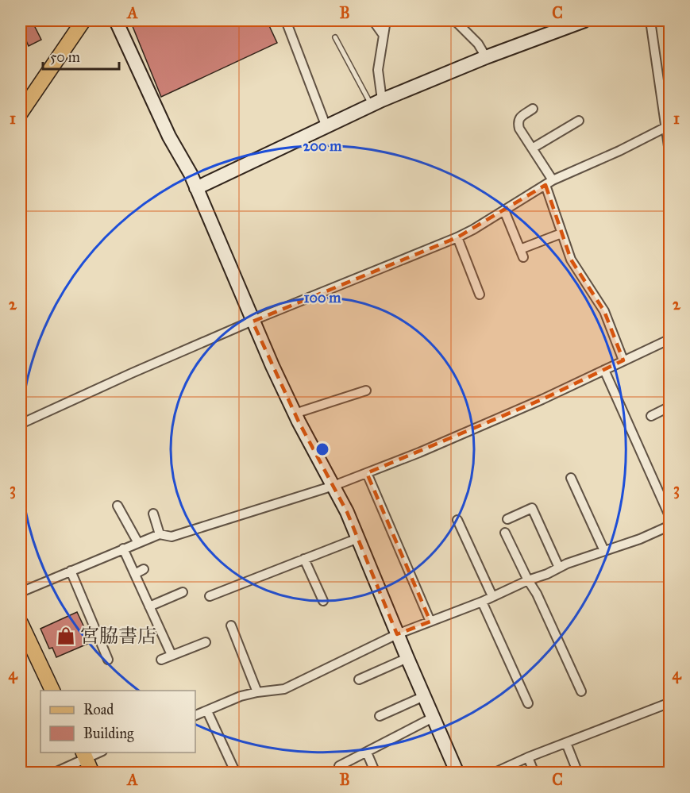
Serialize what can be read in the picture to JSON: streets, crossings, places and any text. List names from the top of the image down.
{
  "places": {
    "shop": ["宮脇書店"]
  },
  "legend": ["Road", "Building"],
  "scale_bar": "50 m",
  "grid": {
    "columns": ["A", "B", "C"],
    "rows": [
      "1",
      "2",
      "3",
      "4"
    ]
  },
  "rings": ["200 m", "100 m"]
}
